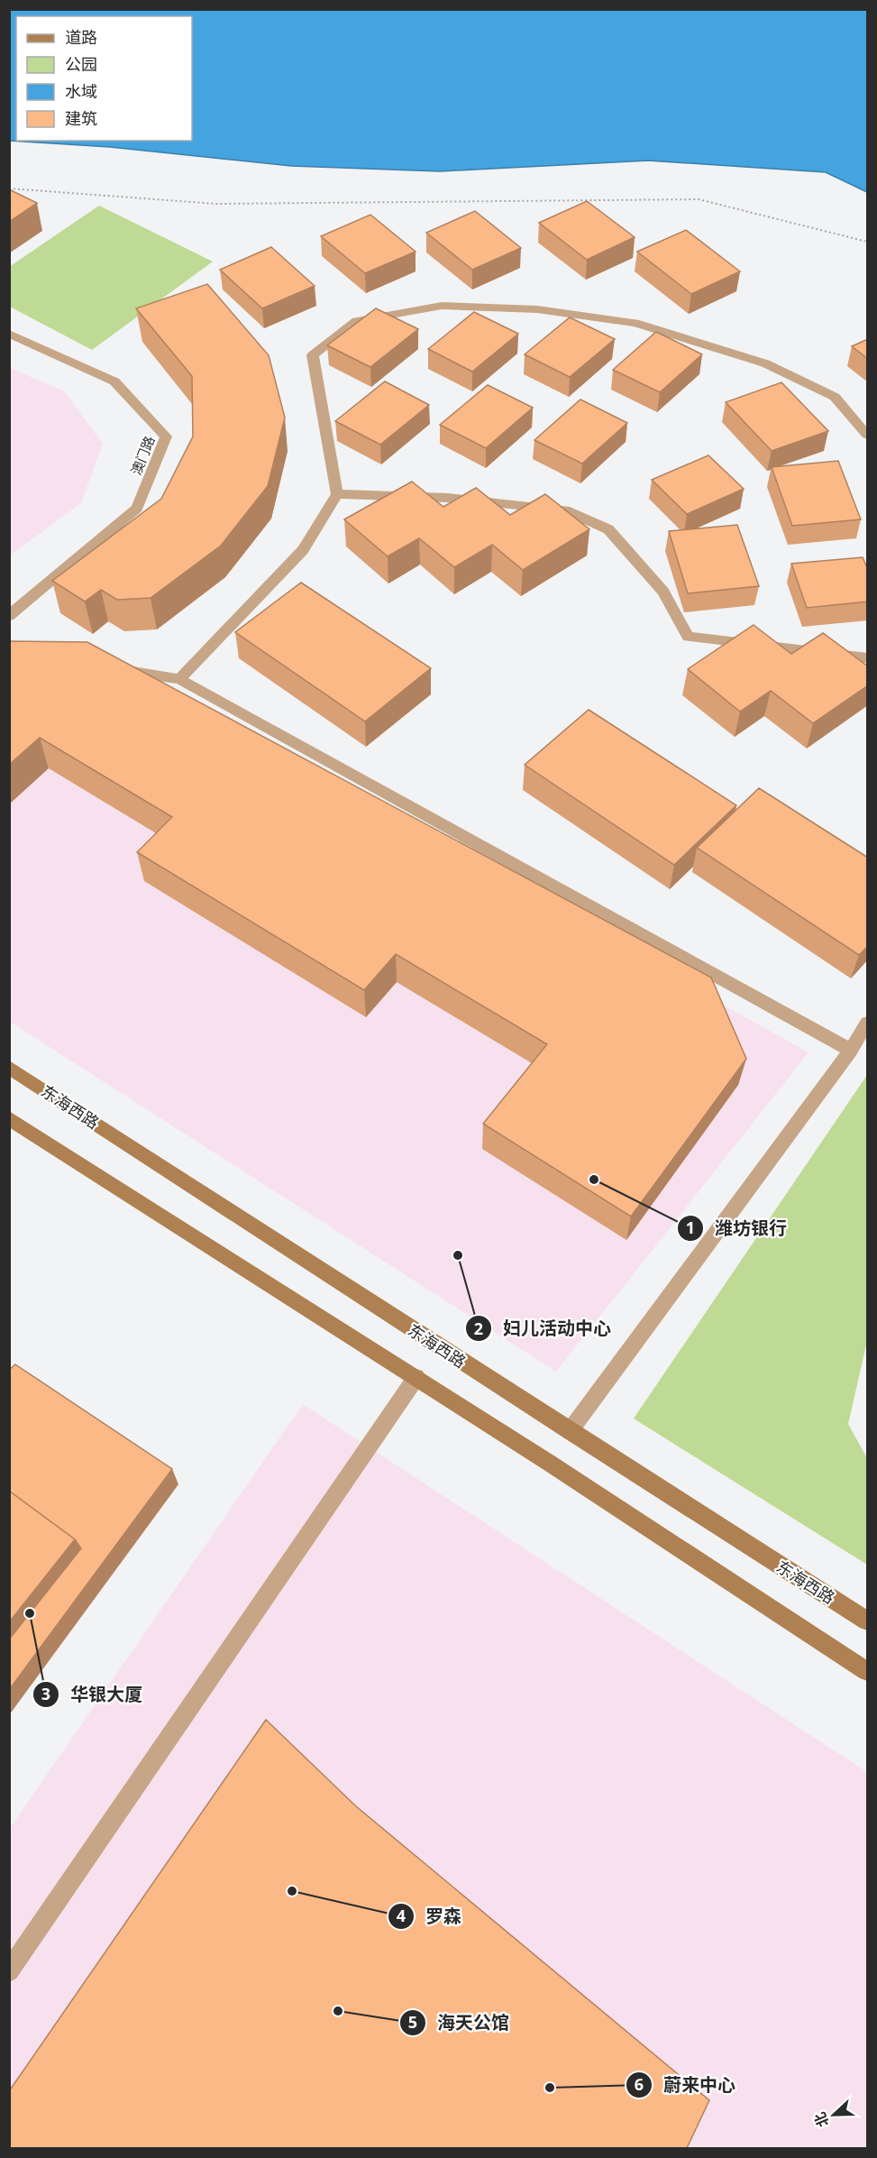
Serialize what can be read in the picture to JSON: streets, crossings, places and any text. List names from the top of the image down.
{
  "streets": {
    "main road": ["东海西路"],
    "street": ["澳门路"]
  },
  "places": [
    "潍坊银行",
    "妇儿活动中心",
    "华银大厦",
    "罗森",
    "海天公馆",
    "蔚来中心"
  ],
  "legend": [
    "道路",
    "公园",
    "水域",
    "建筑"
  ],
  "north": "left"
}
